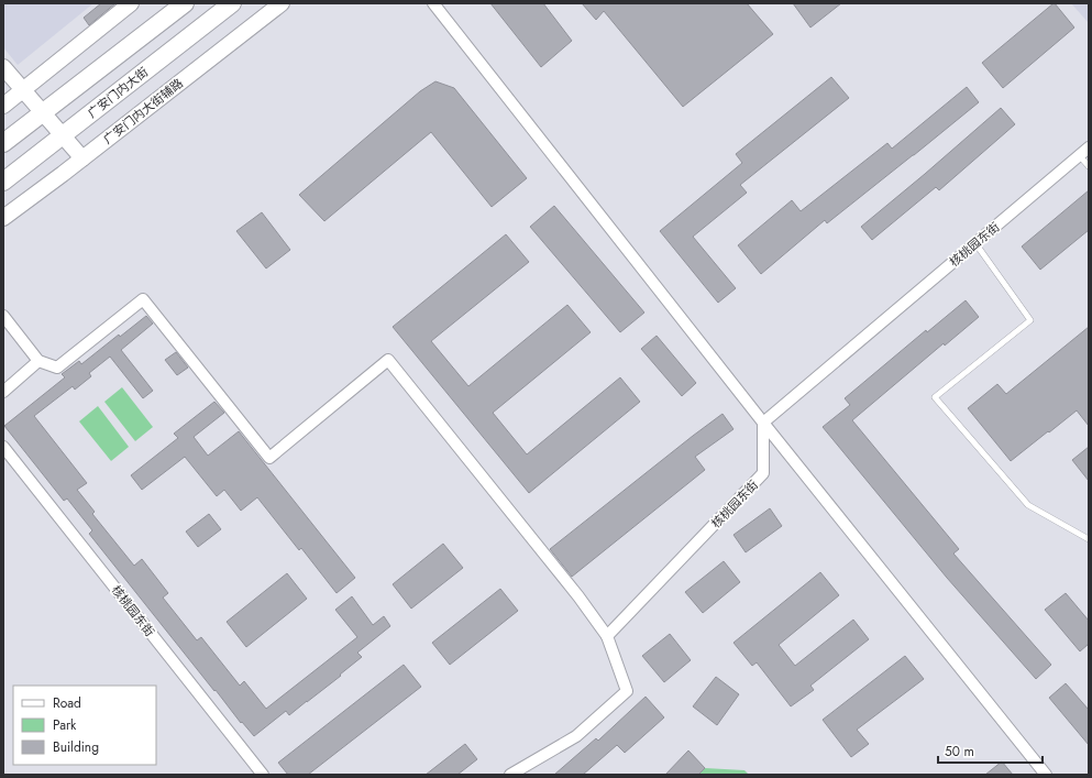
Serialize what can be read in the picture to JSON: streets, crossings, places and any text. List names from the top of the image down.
{
  "streets": {
    "main road": ["广安门内大街"],
    "street": ["广安门内大街辅路", "核桃园东街"]
  },
  "legend": ["Road", "Park", "Building"],
  "scale_bar": "50 m"
}
